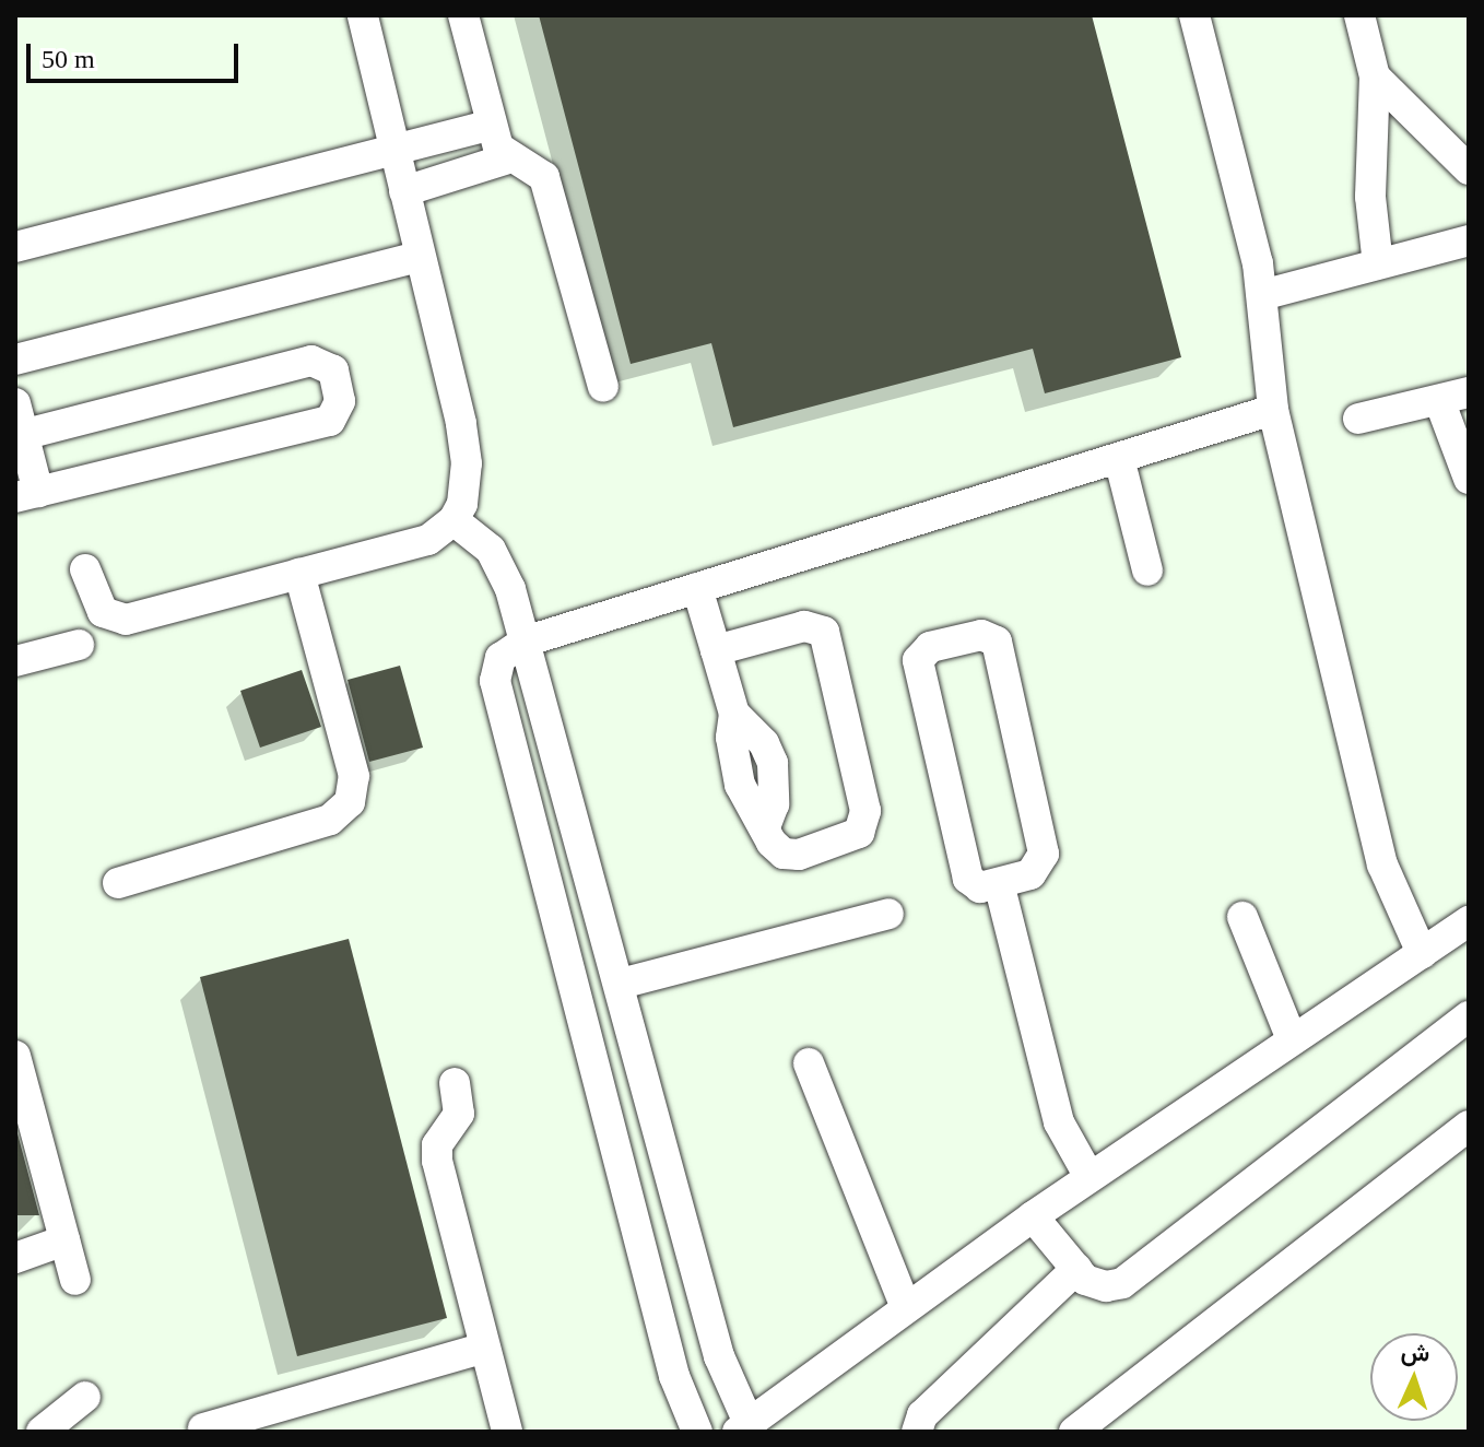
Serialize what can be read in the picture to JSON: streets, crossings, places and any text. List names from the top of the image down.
{
  "scale_bar": "50 m",
  "north": "top"
}
